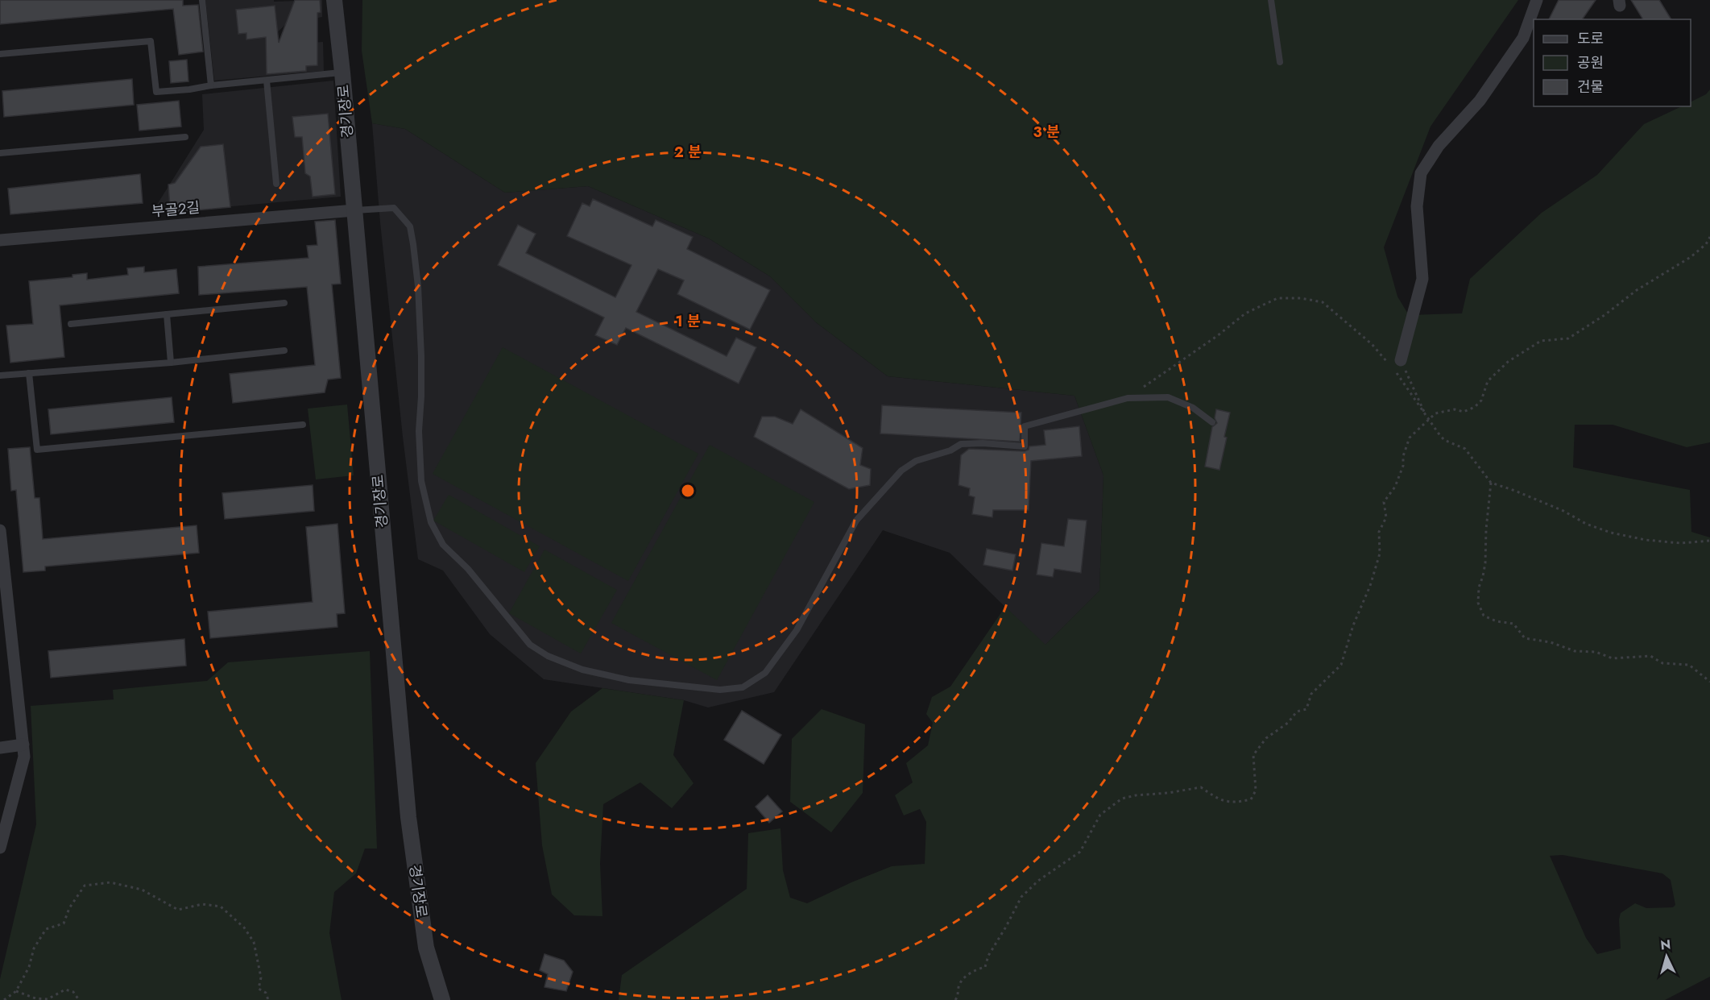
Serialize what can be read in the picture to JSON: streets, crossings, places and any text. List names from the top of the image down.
{
  "streets": {
    "street": ["경기장로", "부골2길"]
  },
  "crossings": [
    ["경기장로", "부골2길"]
  ],
  "legend": ["도로", "공원", "건물"],
  "north": "top",
  "rings": ["3 분", "2 분", "1 분"]
}
